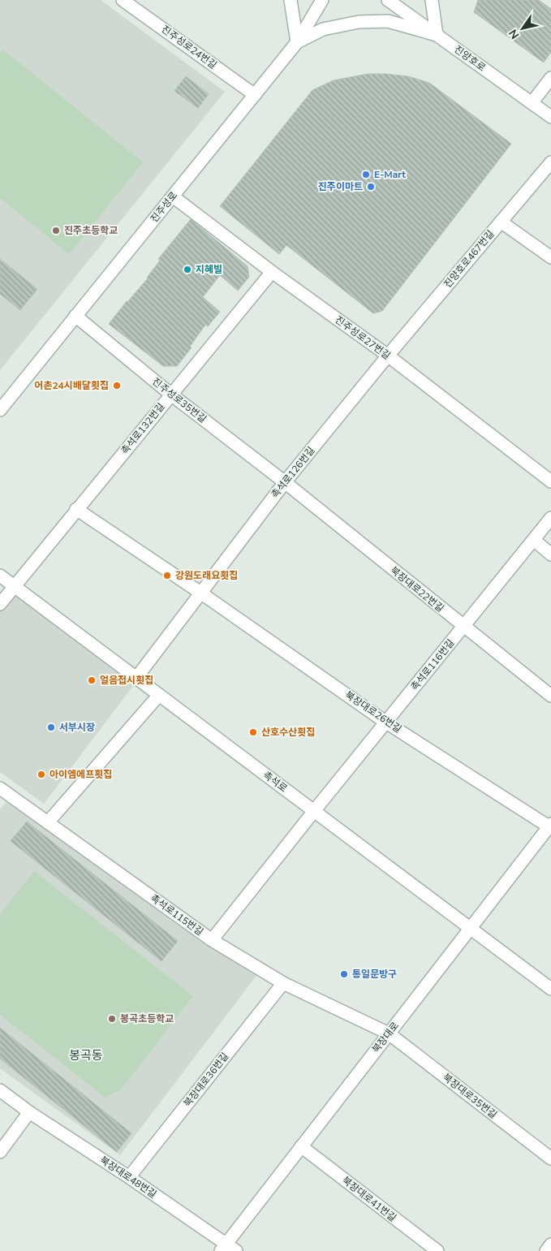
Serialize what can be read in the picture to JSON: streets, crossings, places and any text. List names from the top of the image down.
{
  "streets": {
    "street": [
      "진주성로24번길",
      "진양호로",
      "진주성로",
      "진양호로467번길",
      "진주성로27번길",
      "진주성로35번길",
      "촉석로132번길",
      "촉석로126번길",
      "북장대로22번길",
      "촉석로116번길",
      "북장대로26번길",
      "촉석로",
      "촉석로115번길",
      "북장대로",
      "북장대로36번길",
      "북장대로35번길",
      "북장대로48번길",
      "북장대로41번길"
    ]
  },
  "crossings": [
    ["진주성로24번길", "진주성로"],
    ["진주성로", "진주성로27번길"],
    ["진주성로", "진주성로35번길"],
    ["진양호로467번길", "진주성로27번길"],
    ["진양호로467번길", "촉석로126번길"],
    ["진주성로27번길", "촉석로132번길"],
    ["진주성로27번길", "촉석로126번길"],
    ["진주성로35번길", "촉석로132번길"],
    ["진주성로35번길", "촉석로126번길"],
    ["진주성로35번길", "북장대로22번길"],
    ["촉석로132번길", "촉석로"],
    ["촉석로126번길", "북장대로22번길"],
    ["촉석로126번길", "북장대로26번길"],
    ["촉석로126번길", "촉석로"],
    ["북장대로22번길", "촉석로116번길"],
    ["촉석로116번길", "북장대로26번길"],
    ["촉석로116번길", "촉석로"],
    ["촉석로116번길", "촉석로115번길"],
    ["북장대로26번길", "북장대로"],
    ["촉석로", "촉석로115번길"],
    ["촉석로", "북장대로"],
    ["북장대로", "북장대로35번길"],
    ["북장대로", "북장대로48번길"],
    ["북장대로", "북장대로41번길"],
    ["북장대로36번길", "북장대로48번길"]
  ],
  "districts": ["봉곡동"],
  "places": [
    "E-Mart",
    "진주이마트",
    "진주초등학교",
    "지혜빌",
    "어촌24시배달횟집",
    "강원도래요횟집",
    "얼음접시횟집",
    "서부시장",
    "산호수산횟집",
    "아이엠에프횟집",
    "통일문방구",
    "봉곡초등학교"
  ],
  "north": "bottom left"
}
